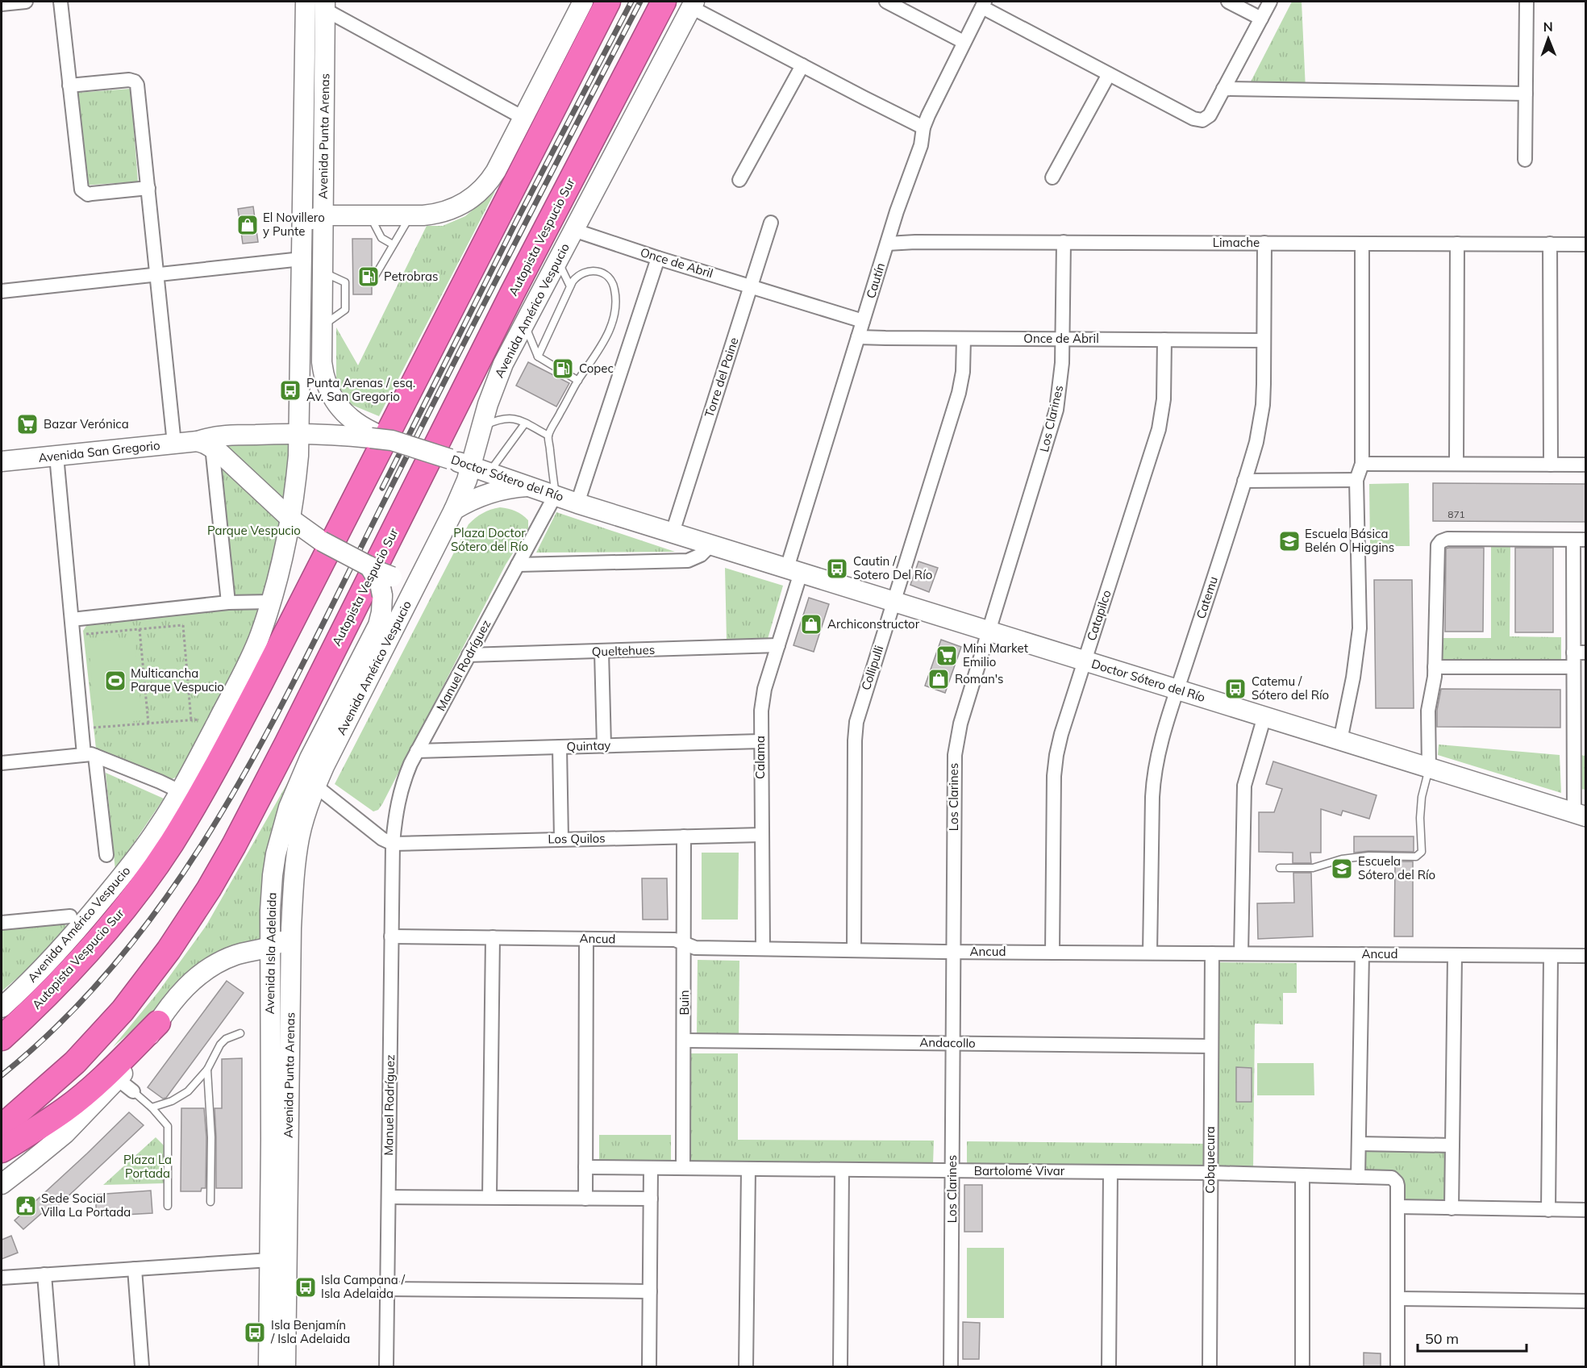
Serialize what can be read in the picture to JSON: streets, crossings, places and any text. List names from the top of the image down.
{
  "streets": {
    "highway": ["Autopista Vespucio Sur"],
    "main road": [
      "Avenida Punta Arenas",
      "Avenida Américo Vespucio",
      "Avenida San Gregorio",
      "Doctor Sótero del Río",
      "Avenida Isla Adelaida"
    ],
    "street": [
      "Limache",
      "Once de Abril",
      "Cautín",
      "Torre del Paine",
      "Los Clarines",
      "Catemu",
      "Catapilco",
      "Queltehues",
      "Manuel Rodríguez",
      "Collipulli",
      "Quintay",
      "Calama",
      "Los Quilos",
      "Ancud",
      "Buin",
      "Andacollo",
      "Cobquecura",
      "Bartolomé Vivar"
    ]
  },
  "crossings": [
    ["Avenida Punta Arenas", "Avenida Américo Vespucio"],
    ["Avenida Punta Arenas", "Avenida San Gregorio"],
    ["Avenida Punta Arenas", "Doctor Sótero del Río"],
    ["Limache", "Cautín"],
    ["Limache", "Los Clarines"],
    ["Limache", "Catemu"],
    ["Once de Abril", "Cautín"],
    ["Once de Abril", "Avenida Américo Vespucio"],
    ["Once de Abril", "Torre del Paine"],
    ["Once de Abril", "Los Clarines"],
    ["Once de Abril", "Catemu"],
    ["Once de Abril", "Catapilco"],
    ["Once de Abril", "Collipulli"],
    ["Cautín", "Doctor Sótero del Río"],
    ["Cautín", "Calama"],
    ["Avenida Américo Vespucio", "Avenida San Gregorio"],
    ["Avenida Américo Vespucio", "Doctor Sótero del Río"],
    ["Torre del Paine", "Doctor Sótero del Río"],
    ["Los Clarines", "Doctor Sótero del Río"],
    ["Los Clarines", "Ancud"],
    ["Los Clarines", "Andacollo"],
    ["Los Clarines", "Bartolomé Vivar"],
    ["Doctor Sótero del Río", "Catemu"],
    ["Doctor Sótero del Río", "Catapilco"],
    ["Doctor Sótero del Río", "Manuel Rodríguez"],
    ["Doctor Sótero del Río", "Collipulli"],
    ["Doctor Sótero del Río", "Calama"],
    ["Catemu", "Ancud"],
    ["Catapilco", "Ancud"],
    ["Queltehues", "Manuel Rodríguez"],
    ["Queltehues", "Calama"],
    ["Manuel Rodríguez", "Quintay"],
    ["Manuel Rodríguez", "Los Quilos"],
    ["Manuel Rodríguez", "Ancud"],
    ["Collipulli", "Ancud"],
    ["Quintay", "Calama"],
    ["Calama", "Los Quilos"],
    ["Calama", "Ancud"],
    ["Los Quilos", "Buin"],
    ["Ancud", "Buin"],
    ["Ancud", "Cobquecura"],
    ["Buin", "Andacollo"],
    ["Buin", "Bartolomé Vivar"],
    ["Andacollo", "Cobquecura"],
    ["Cobquecura", "Bartolomé Vivar"]
  ],
  "parks": ["Parque Vespucio", "Plaza Doctor Sótero del Río", "Plaza La Portada"],
  "places": {
    "shop": ["El Novillero y Punte", "Archiconstructor", "Roman's"],
    "fuel station": ["Petrobras", "Copec"],
    "bus stop": [
      "Punta Arenas / esq. Av. San Gregorio",
      "Cautin / Sotero Del Río",
      "Catemu / Sótero del Río",
      "Isla Campana / Isla Adelaida",
      "Isla Benjamín / Isla Adelaida"
    ],
    "supermarket": ["Bazar Verónica", "Mini Market Emilio"],
    "school or university": ["Escuela Básica Belén O Higgins", "Escuela Sótero del Río"],
    "sports": ["Multicancha Parque Vespucio"],
    "public building": ["Sede Social Villa La Portada"]
  },
  "house_numbers": ["871"],
  "scale_bar": "50 m",
  "north": "top"
}
